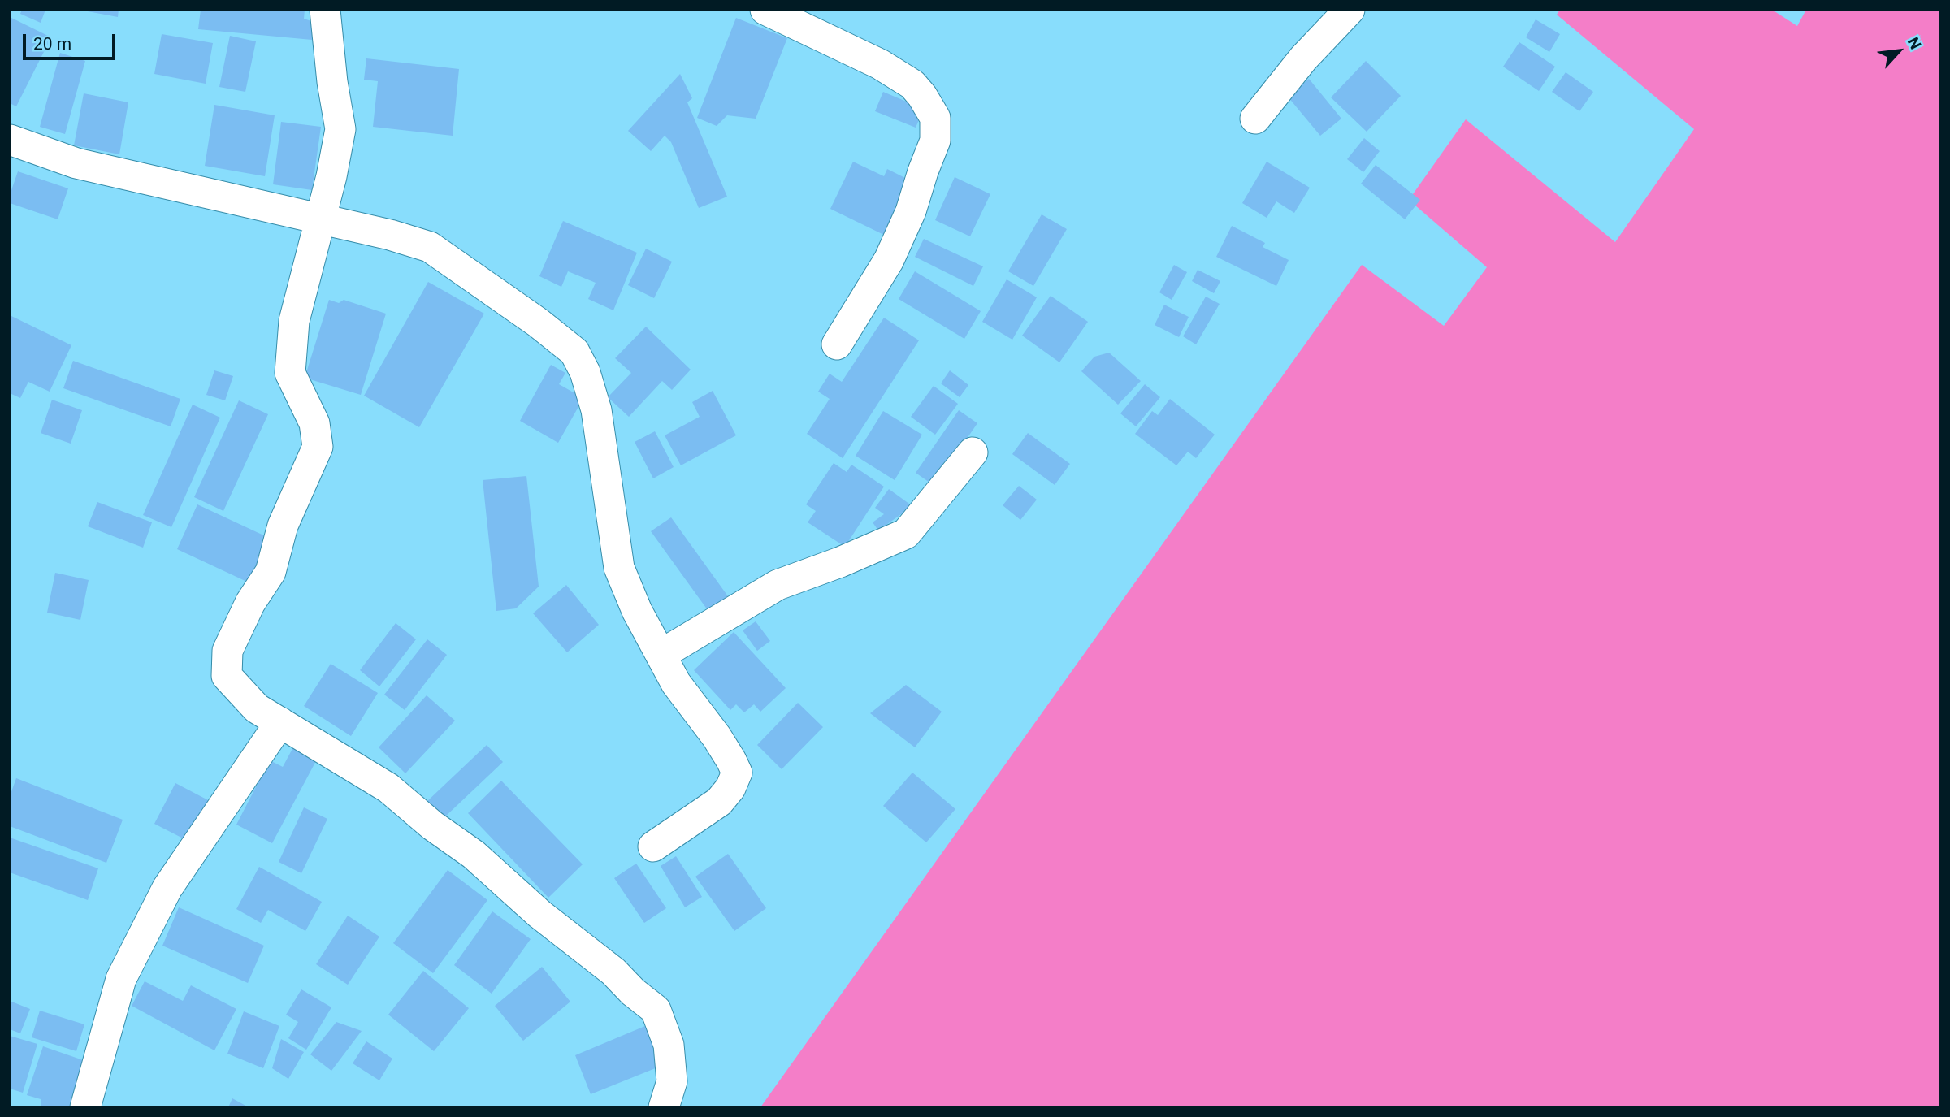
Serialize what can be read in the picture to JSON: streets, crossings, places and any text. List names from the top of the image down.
{
  "scale_bar": "20 m",
  "north": "top right"
}
